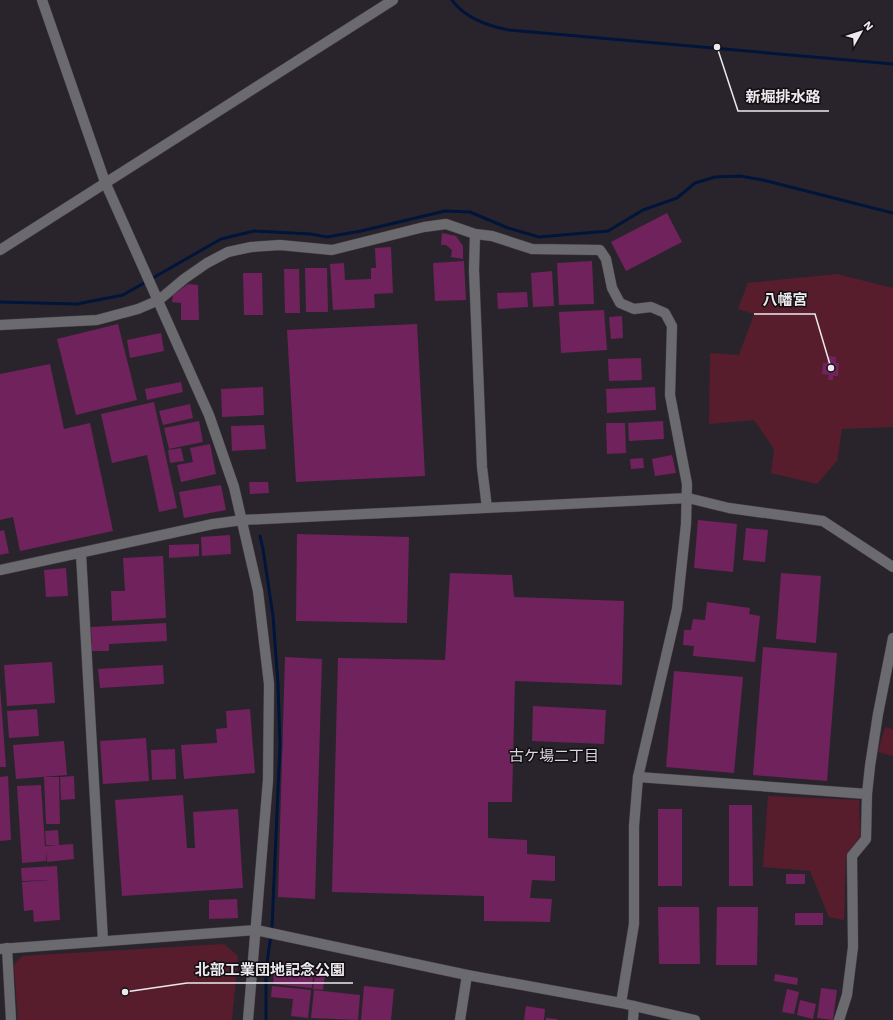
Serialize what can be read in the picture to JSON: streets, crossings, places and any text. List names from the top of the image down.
{
  "districts": ["古ケ場二丁目"],
  "places": ["新堀排水路", "八幡宮", "北部工業団地記念公園"],
  "north": "top right"
}
